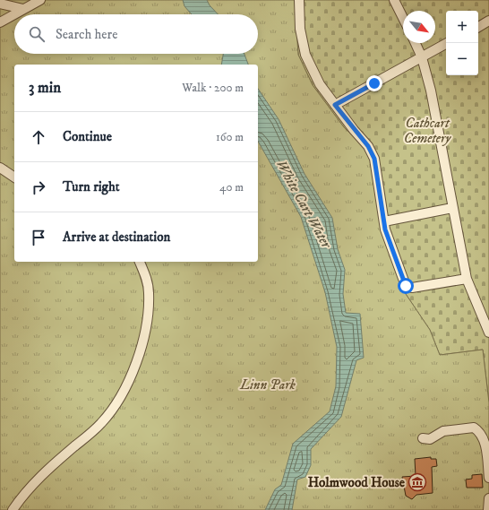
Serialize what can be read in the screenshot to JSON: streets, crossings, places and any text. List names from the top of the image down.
{
  "water": ["White Cart Water"],
  "parks": ["Cathcart Cemetery", "Linn Park"],
  "places": {
    "museum": ["Holmwood House"]
  },
  "north": "bottom right",
  "page": {
    "map_buttons": ["+", "−"],
    "search": "Search here",
    "heading": ["3 min", "Walk · 200 m"],
    "list": [
      ["Continue", "160 m"],
      ["Turn right", "40 m"],
      "Arrive at destination"
    ]
  }
}
